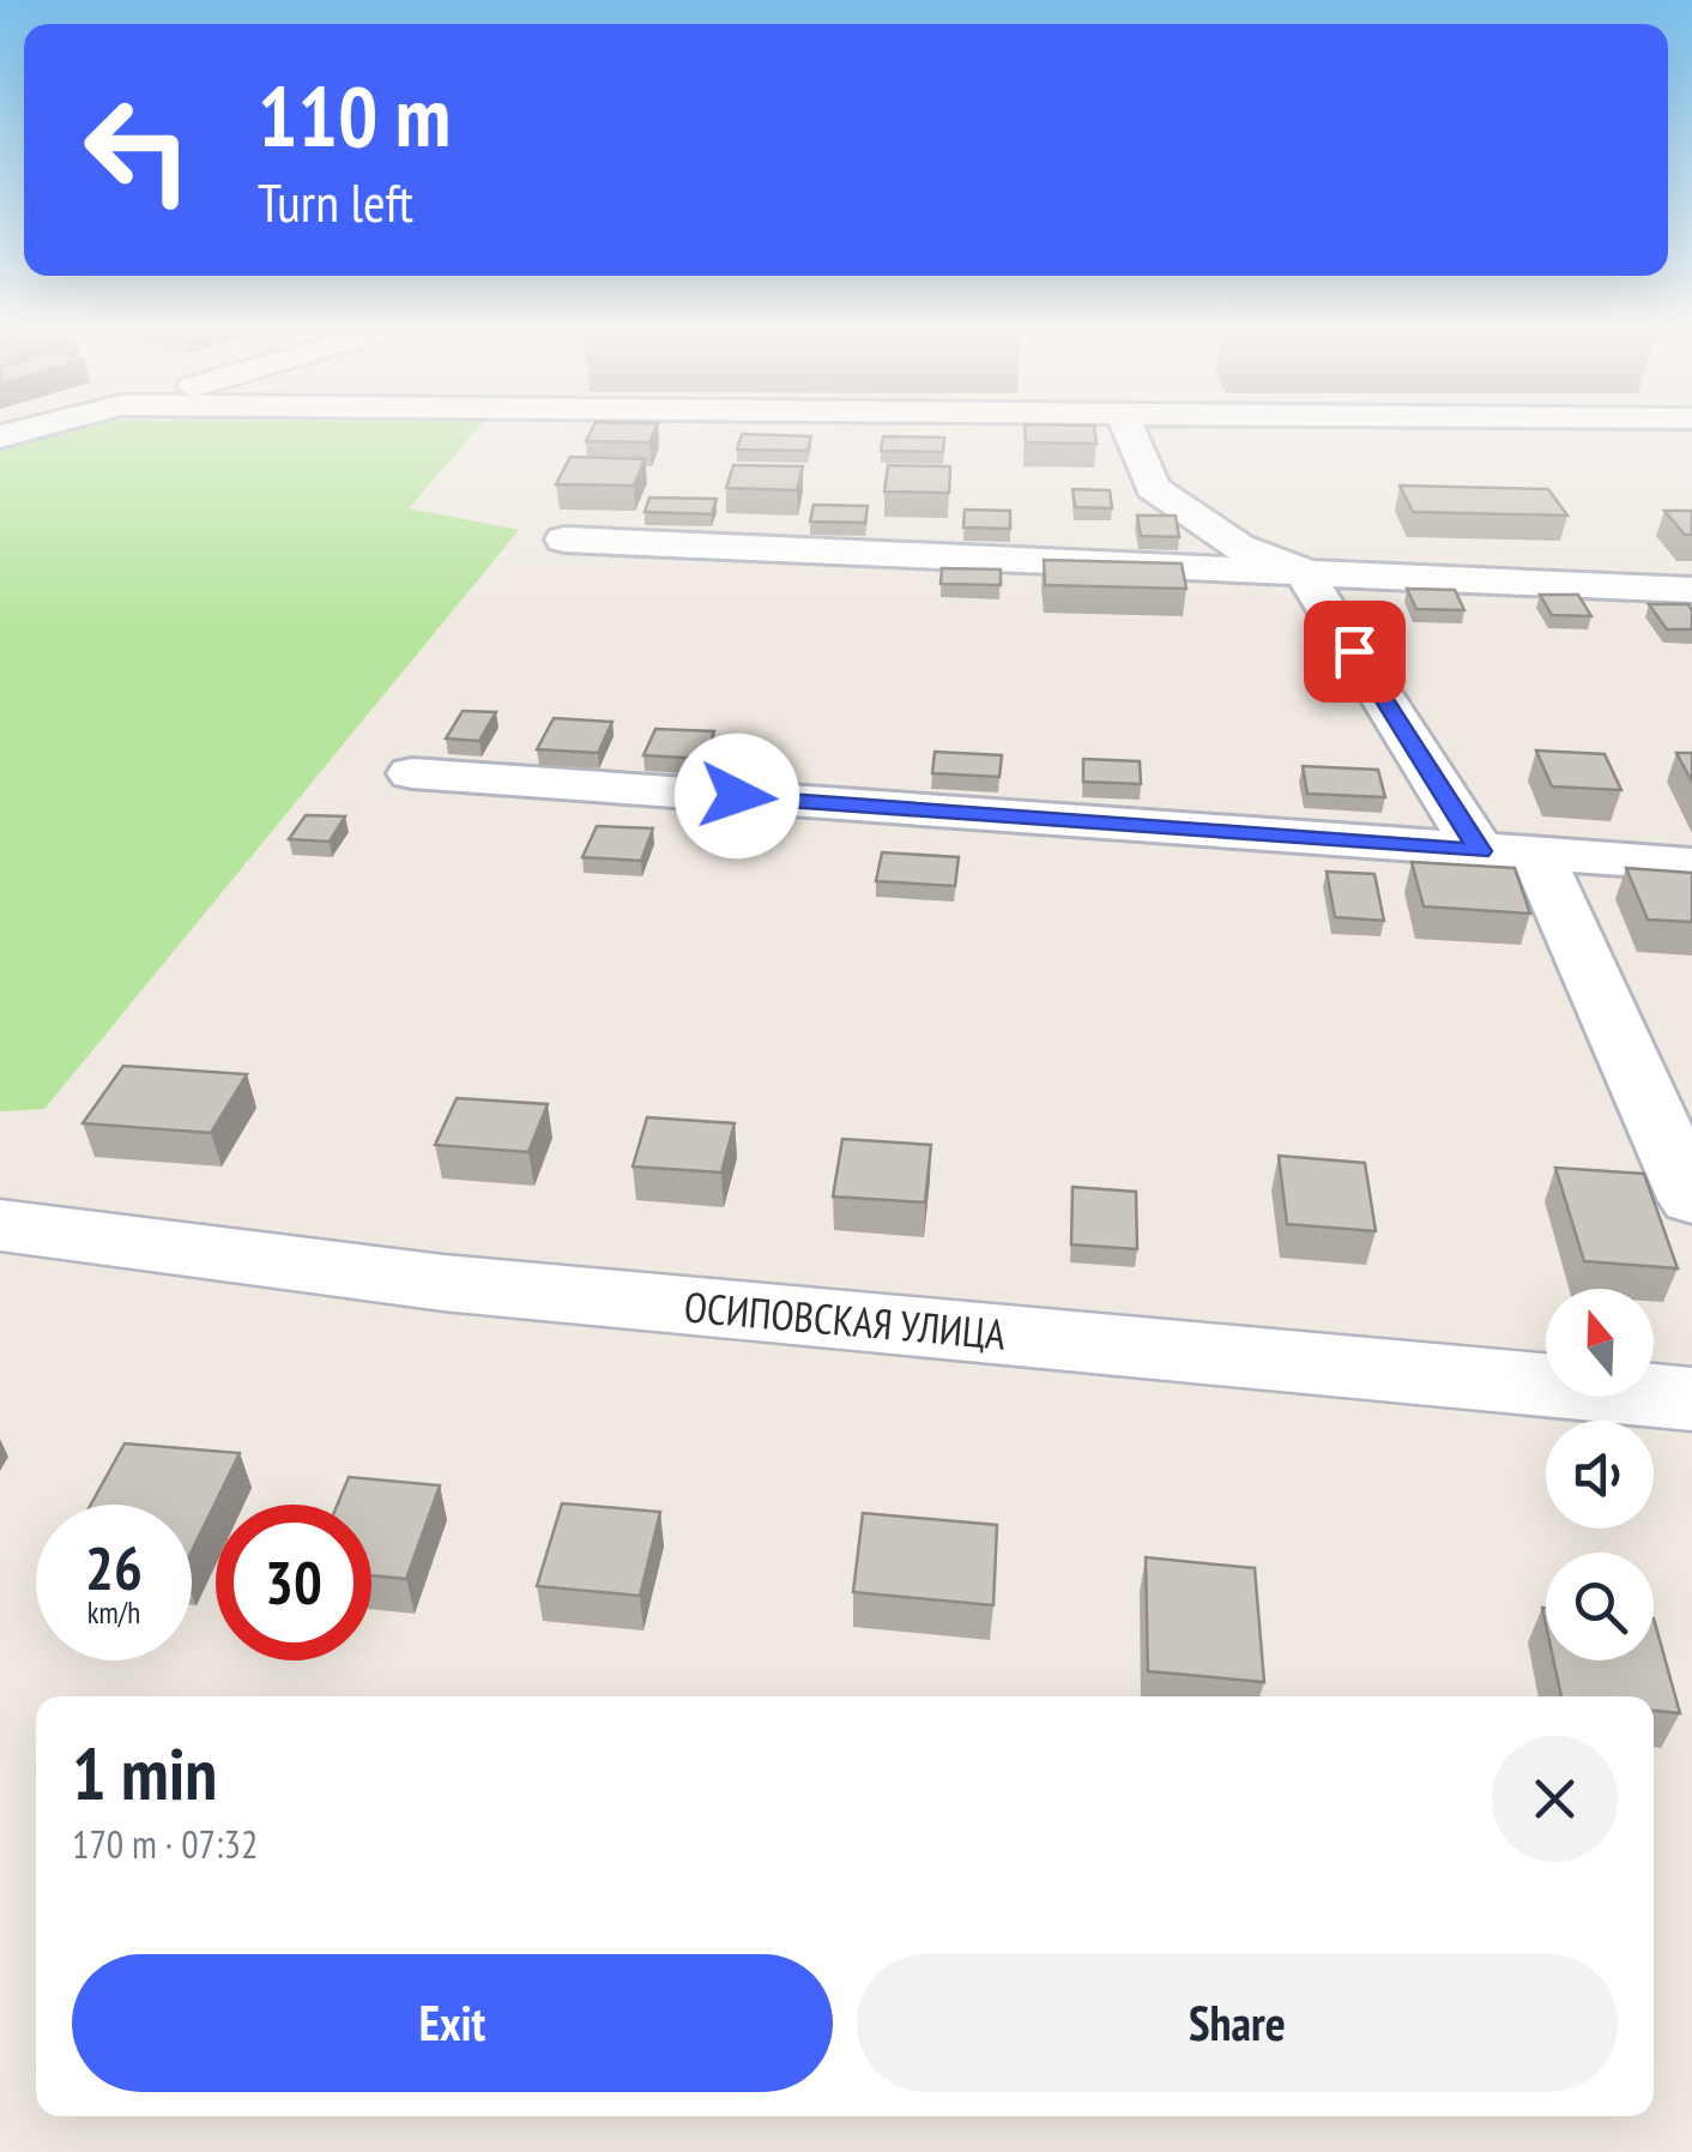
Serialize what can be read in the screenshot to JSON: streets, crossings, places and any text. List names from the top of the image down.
{
  "streets": {
    "street": ["ОСИПОВСКАЯ УЛИЦА"]
  },
  "north": "top",
  "page": {
    "turn": ["110 m", "Turn left"],
    "speed": "26 km/h",
    "limit": "30",
    "heading": ["1 min", "170 m · 07:32"],
    "buttons": ["Exit", "Share"]
  }
}
